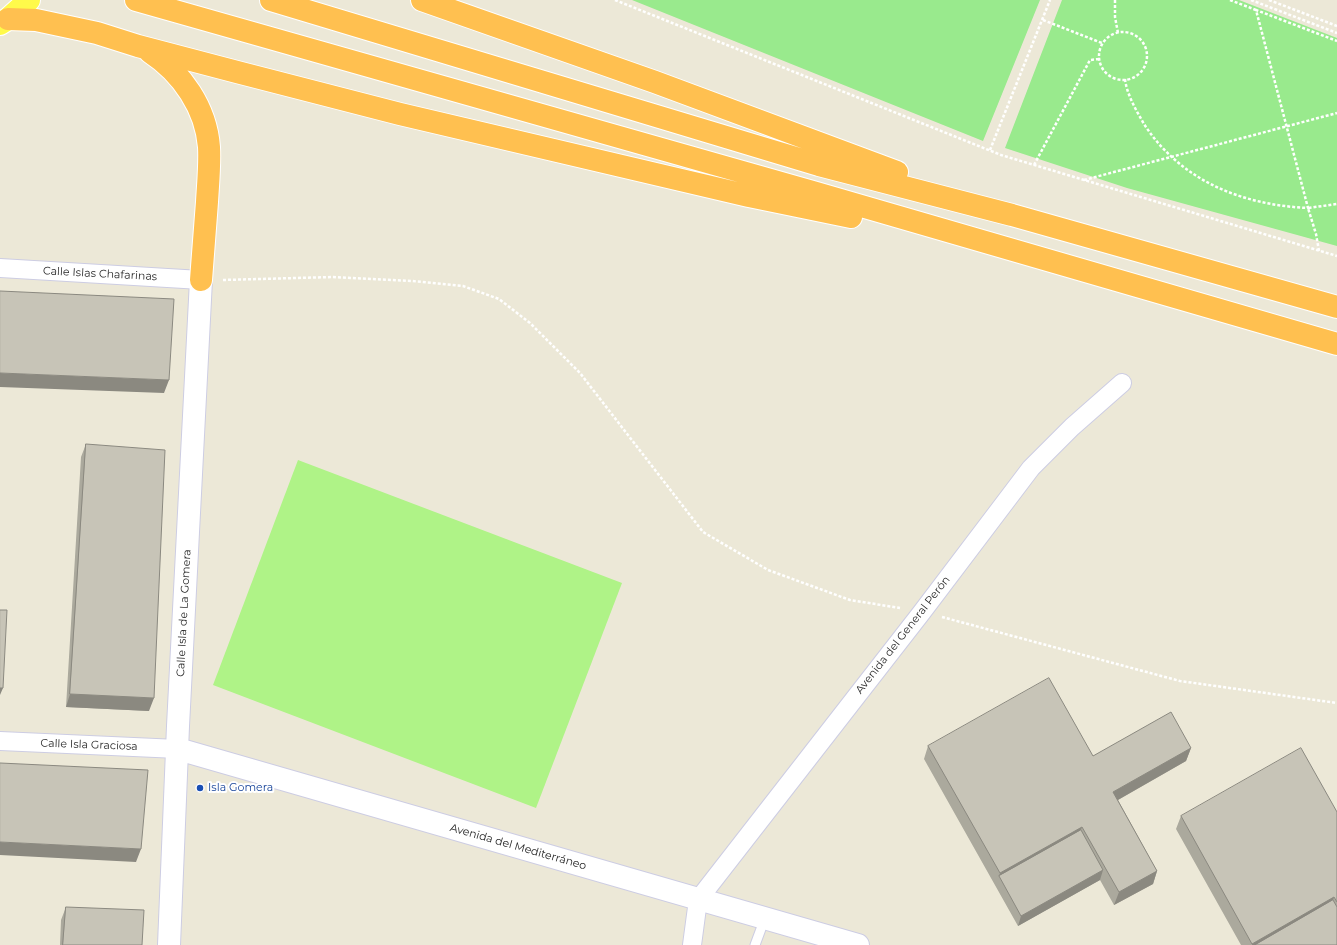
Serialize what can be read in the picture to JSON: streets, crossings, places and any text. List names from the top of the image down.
{
  "streets": {
    "main road": ["Calle Isla de La Gomera", "Avenida del Mediterráneo"],
    "street": ["Calle Islas Chafarinas", "Avenida del General Perón", "Calle Isla Graciosa"]
  },
  "crossings": [
    ["Calle Islas Chafarinas", "Calle Isla de La Gomera"],
    ["Calle Isla de La Gomera", "Calle Isla Graciosa"],
    ["Calle Isla de La Gomera", "Avenida del Mediterráneo"],
    ["Avenida del General Perón", "Avenida del Mediterráneo"],
    ["Calle Isla Graciosa", "Avenida del Mediterráneo"]
  ],
  "places": ["Isla Gomera"]
}
